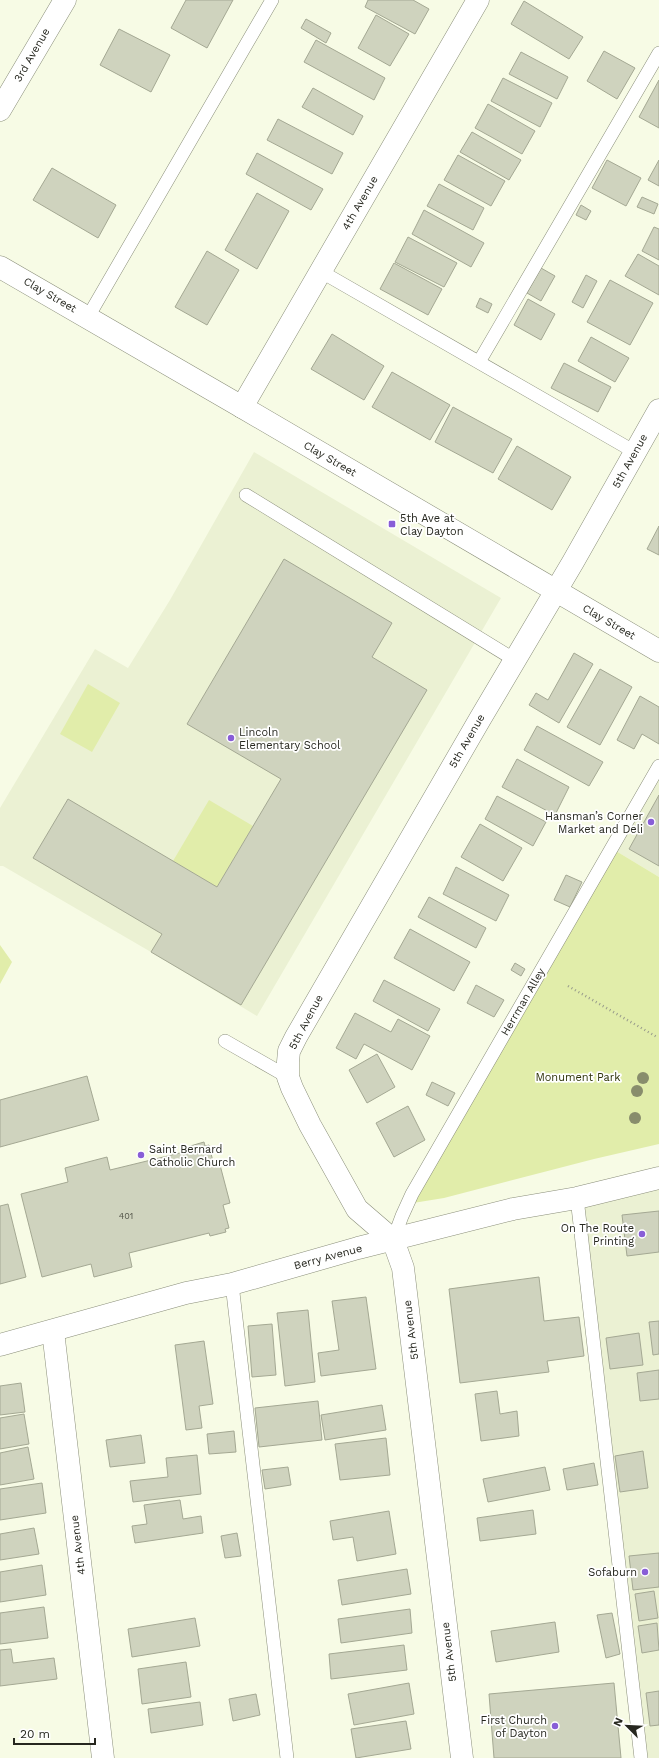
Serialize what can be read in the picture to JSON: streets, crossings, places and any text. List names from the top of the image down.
{
  "streets": {
    "street": [
      "3rd Avenue",
      "4th Avenue",
      "Clay Street",
      "5th Avenue",
      "Berry Avenue"
    ],
    "lane": ["Herrman Alley"]
  },
  "crossings": [
    ["4th Avenue", "Clay Street"],
    ["4th Avenue", "Berry Avenue"],
    ["Clay Street", "5th Avenue"],
    ["5th Avenue", "Herrman Alley"],
    ["5th Avenue", "Berry Avenue"],
    ["Herrman Alley", "Berry Avenue"]
  ],
  "parks": ["Monument Park"],
  "places": {
    "transit": ["5th Ave at Clay Dayton"],
    "other": [
      "Lincoln Elementary School",
      "Hansman’s Corner Market and Deli",
      "Saint Bernard Catholic Church",
      "On The Route Printing",
      "Sofaburn",
      "First Church of Dayton"
    ]
  },
  "house_numbers": ["401"],
  "scale_bar": "20 m",
  "north": "top left"
}
